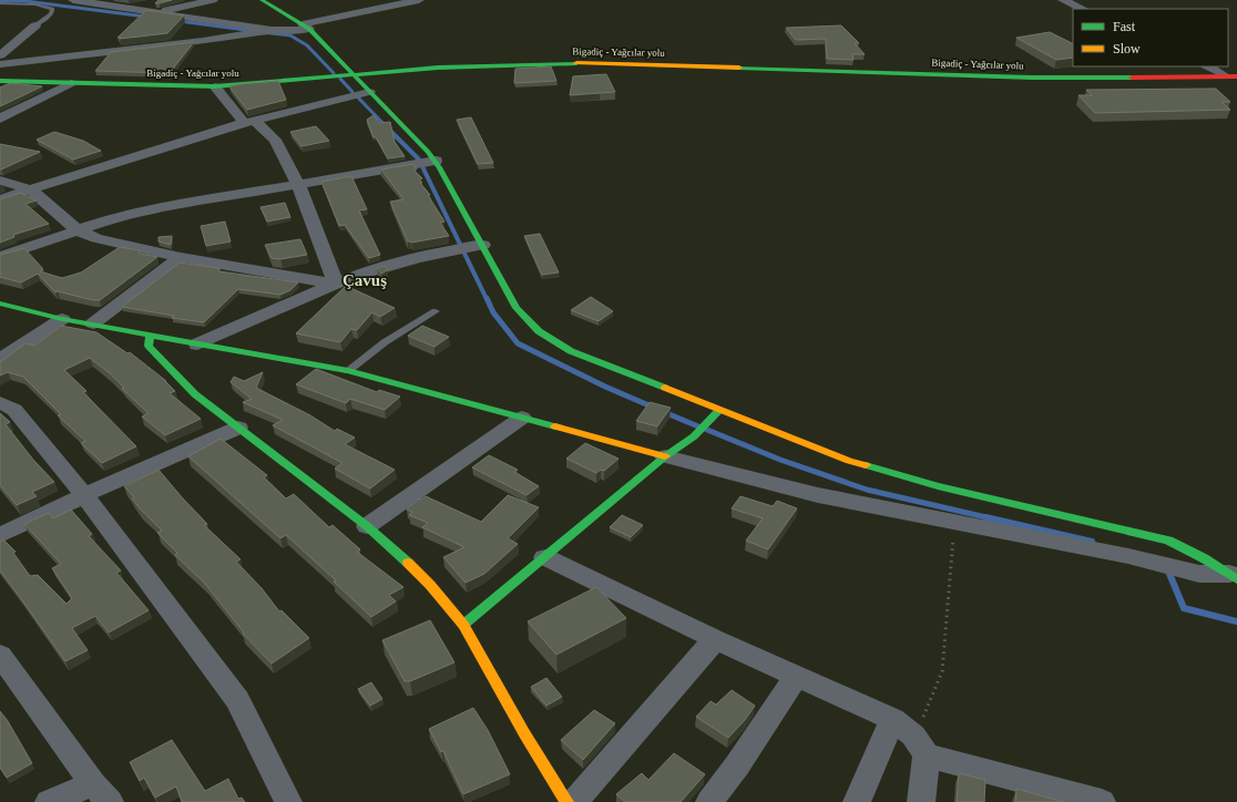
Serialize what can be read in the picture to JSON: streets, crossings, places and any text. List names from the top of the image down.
{
  "streets": {
    "street": ["Bigadiç - Yağcılar yolu"]
  },
  "districts": ["Çavuş"],
  "legend": ["Fast", "Slow"]
}
